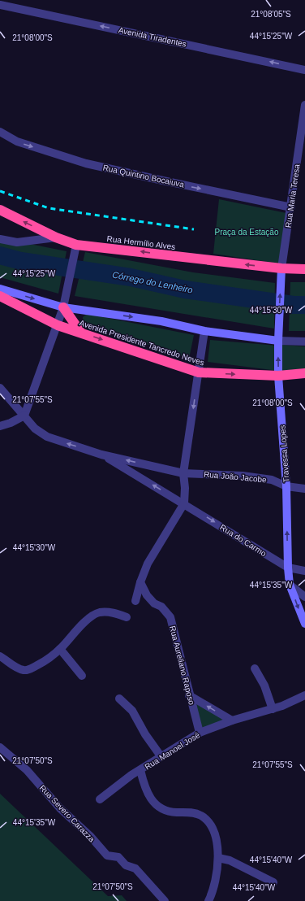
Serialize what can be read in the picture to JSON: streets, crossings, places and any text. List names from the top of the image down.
{
  "streets": {
    "highway": ["Rua Hermílio Alves", "Avenida Presidente Tancredo Neves"],
    "main road": ["Travessa Lopes"],
    "street": [
      "Avenida Tiradentes",
      "Rua Quintino Bocaiuva",
      "Rua Maria Teresa",
      "Rua João Jacobe",
      "Rua do Carmo",
      "Rua Aureliano Raposo",
      "Rua Manoel José",
      "Rua Severo Carazza"
    ]
  },
  "crossings": [
    ["Rua Quintino Bocaiuva", "Rua Maria Teresa"],
    ["Rua Maria Teresa", "Rua Hermílio Alves"],
    ["Rua Maria Teresa", "Travessa Lopes"],
    ["Rua Hermílio Alves", "Travessa Lopes"],
    ["Avenida Presidente Tancredo Neves", "Travessa Lopes"],
    ["Travessa Lopes", "Rua João Jacobe"],
    ["Travessa Lopes", "Rua do Carmo"],
    ["Rua João Jacobe", "Rua do Carmo"],
    ["Rua Aureliano Raposo", "Rua Manoel José"]
  ],
  "one_way": [
    "Avenida Tiradentes",
    "Rua Quintino Bocaiuva",
    "Rua Hermílio Alves",
    "Avenida Presidente Tancredo Neves",
    "Rua João Jacobe"
  ],
  "water": ["Córrego do Lenheiro"],
  "parks": ["Praça da Estação"],
  "coordinates": [
    "21°08'05\"S",
    "44°15'25\"W",
    "21°08'00\"S",
    "44°15'30\"W",
    "21°07'55\"S",
    "44°15'35\"W",
    "21°07'50\"S",
    "44°15'40\"W"
  ]
}
